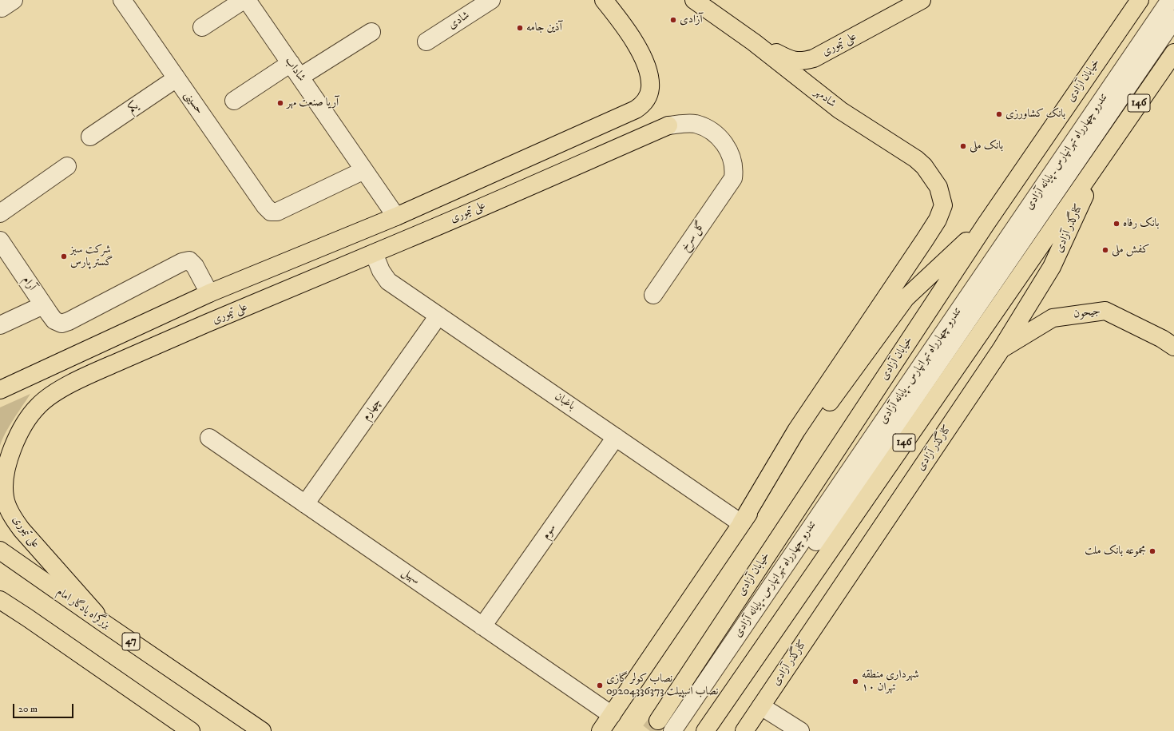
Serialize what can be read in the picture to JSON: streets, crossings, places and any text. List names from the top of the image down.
{
  "streets": {
    "main road": [
      "علی تیموری",
      "خیابان آزادی",
      "شادمهر",
      "146",
      "کنارگذر آزادی",
      "جیحون",
      "بزرگراه یادگار امام",
      "47"
    ],
    "street": [
      "شادی",
      "شاداب",
      "حسینی",
      "یکم",
      "تندرو چهارراه تهرانپارس ـ پایانه آزادی",
      "گل سرخ",
      "آرام",
      "باغبان",
      "چهارم",
      "سوم",
      "سهیل"
    ]
  },
  "crossings": [
    ["علی تیموری", "شادمهر"],
    ["علی تیموری", "گل سرخ"],
    ["علی تیموری", "باغبان"],
    ["علی تیموری", "بزرگراه یادگار امام"],
    ["شاداب", "حسینی"],
    ["شادمهر", "باغبان"],
    ["حسینی", "یکم"],
    ["146", "کنارگذر آزادی"],
    ["کنارگذر آزادی", "جیحون"],
    ["باغبان", "چهارم"],
    ["باغبان", "سوم"],
    ["چهارم", "سهیل"],
    ["سوم", "سهیل"]
  ],
  "places": [
    "آزادی",
    "آذین جامه",
    "آریا صنعت مهر",
    "بانک کشاورزی",
    "بانک ملی",
    "بانک رفاه",
    "کفش ملی",
    "شرکت سبز گستر پارس",
    "مجموعه بانک ملت",
    "شهرداری منطقه ۱۰ تهران",
    "نصاب کولر گازی 09204336373 نصاب اسپیلت"
  ],
  "scale_bar": "20 m"
}
